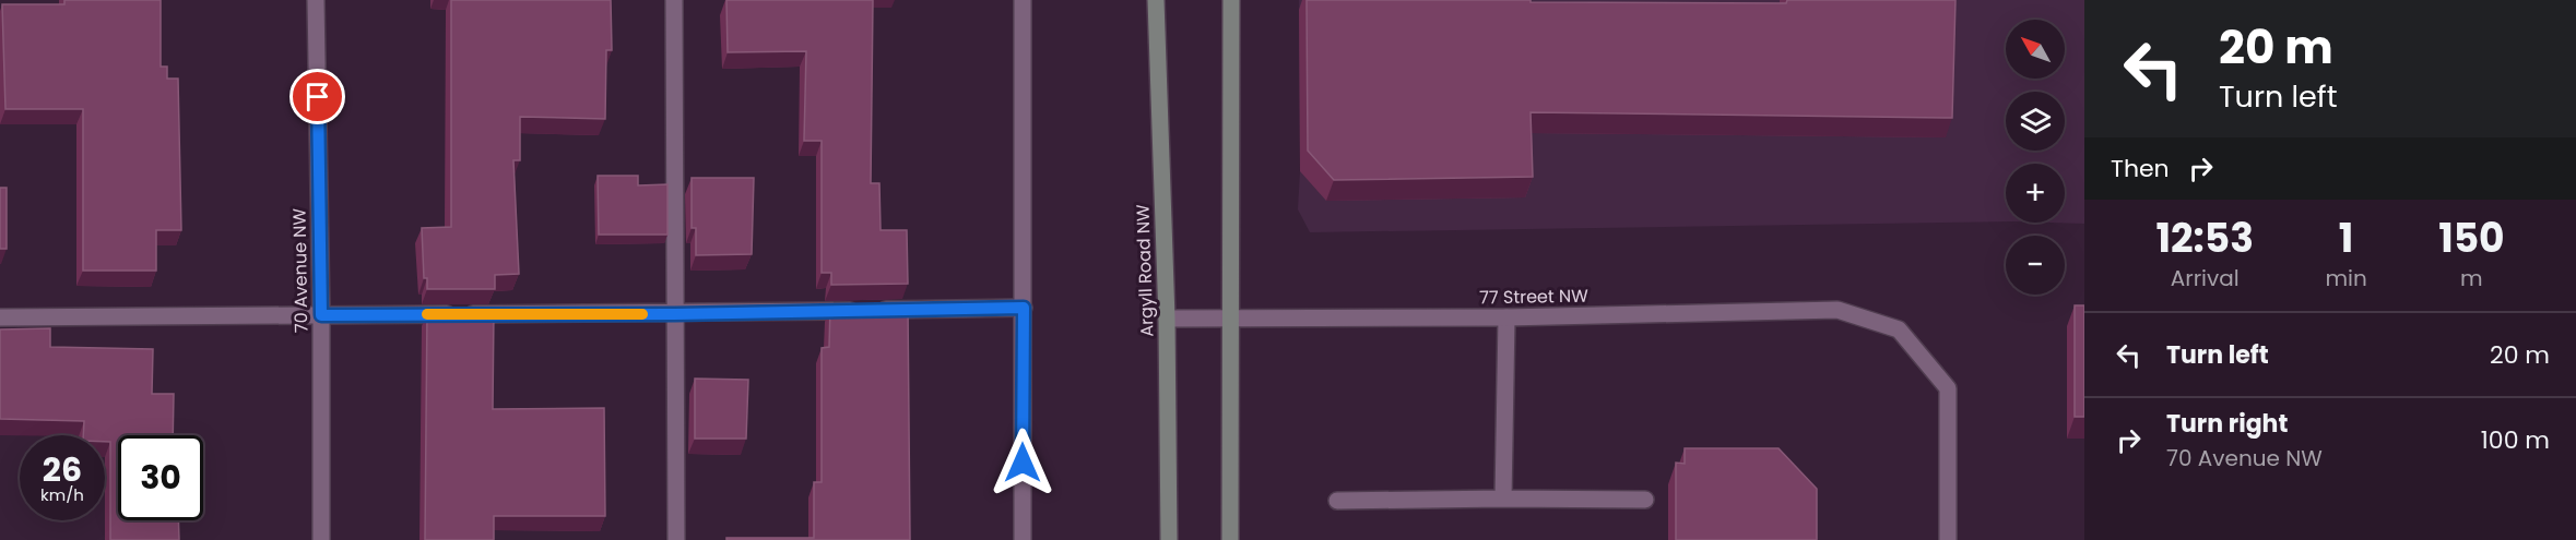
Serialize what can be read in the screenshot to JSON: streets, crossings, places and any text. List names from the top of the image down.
{
  "streets": {
    "main road": ["Argyll Road NW"],
    "street": ["70 Avenue NW", "77 Street NW"]
  },
  "crossings": [
    ["Argyll Road NW", "77 Street NW"]
  ],
  "north": "top left",
  "page": {
    "turn": ["20 m", "Turn left"],
    "map_buttons": ["+", "−"],
    "then": "Then",
    "eta": [
      "12:53",
      "Arrival",
      "1",
      "min",
      "150",
      "m"
    ],
    "list": [
      {
        "name": "Turn left",
        "value": "20 m"
      },
      {
        "name": "Turn right",
        "note": "70 Avenue NW",
        "value": "100 m"
      }
    ],
    "speed": "26 km/h",
    "limit": "30"
  }
}
